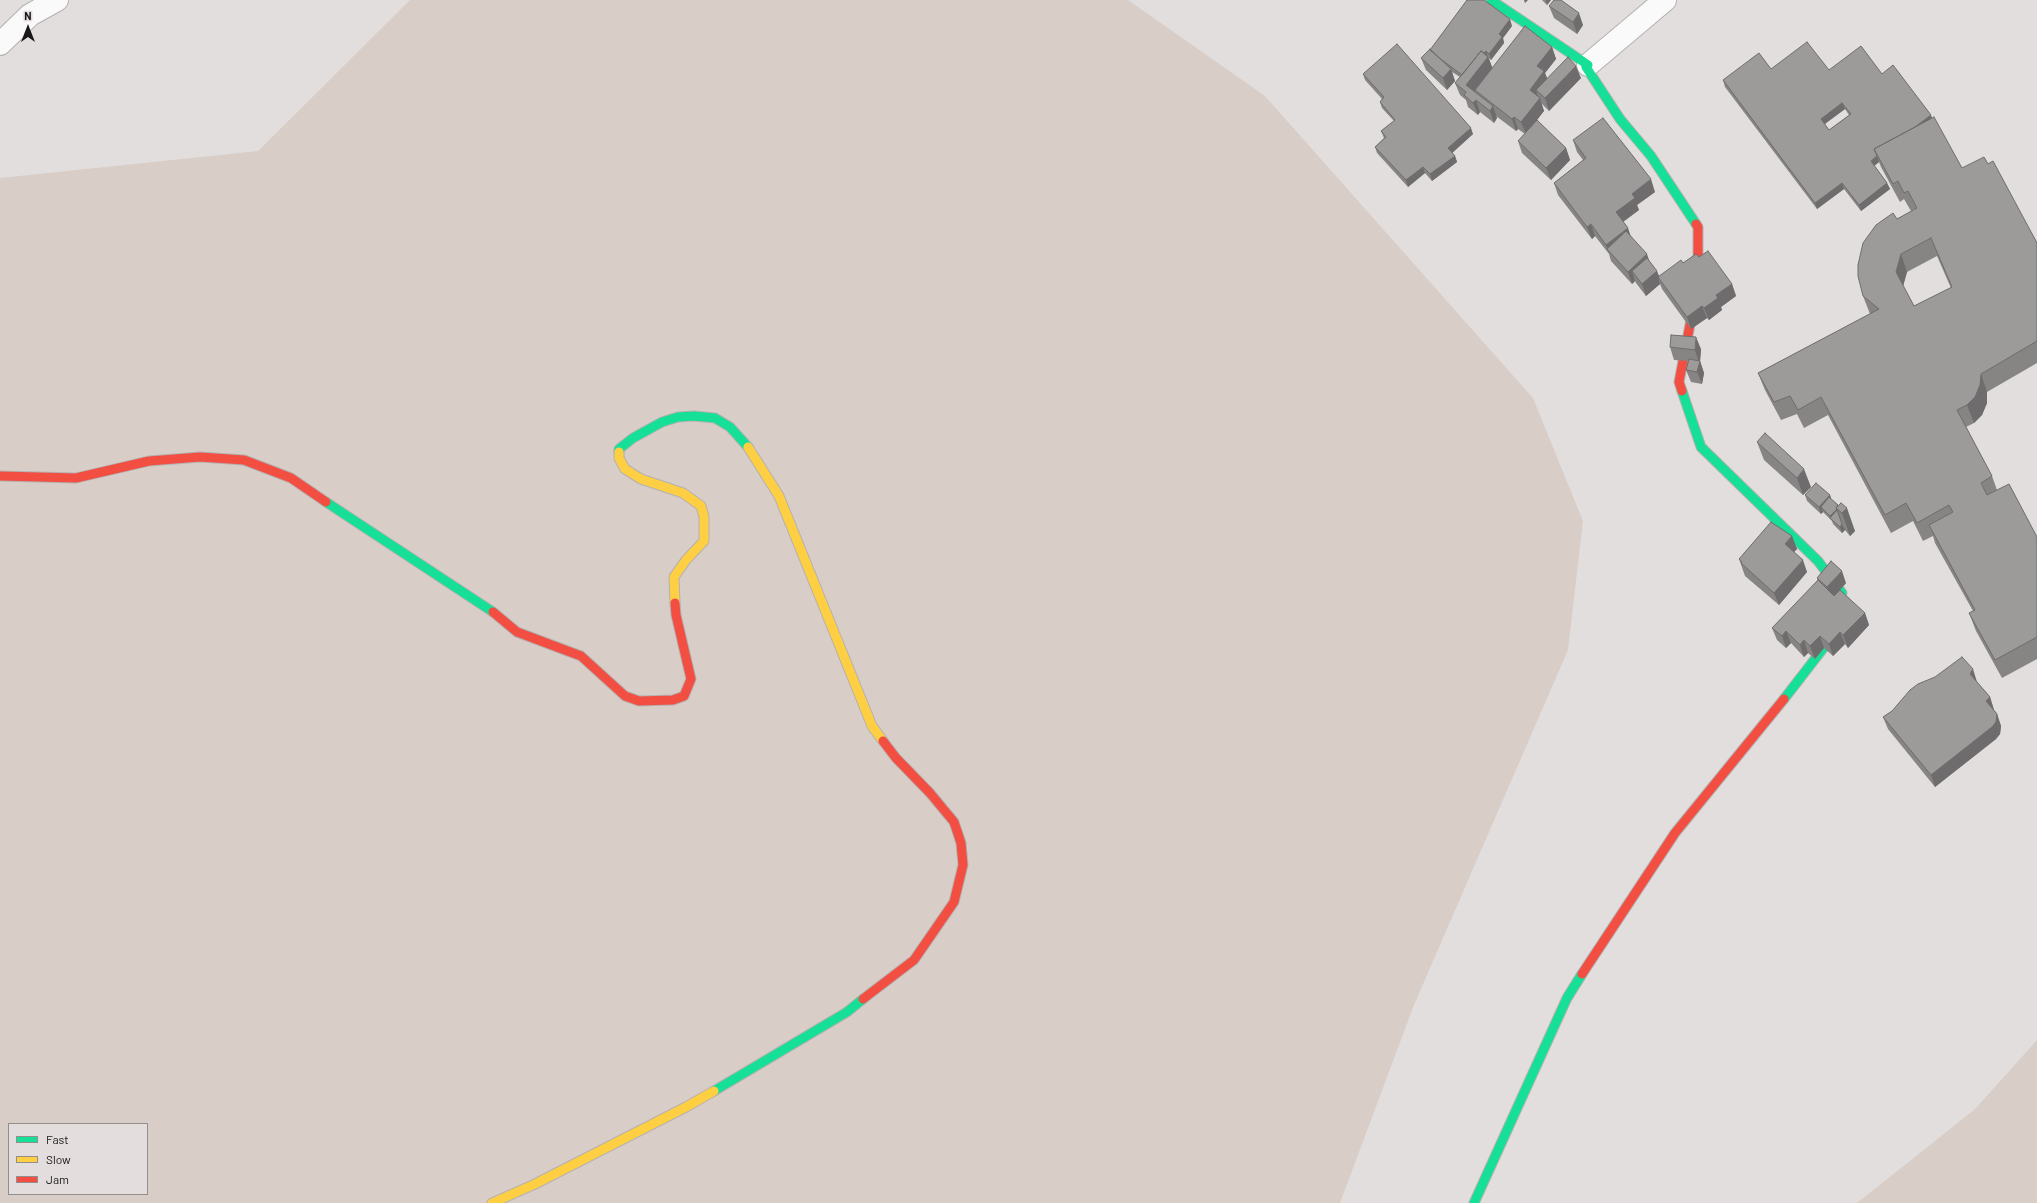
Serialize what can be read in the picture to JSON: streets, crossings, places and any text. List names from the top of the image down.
{
  "legend": ["Fast", "Slow", "Jam"],
  "north": "top"
}
